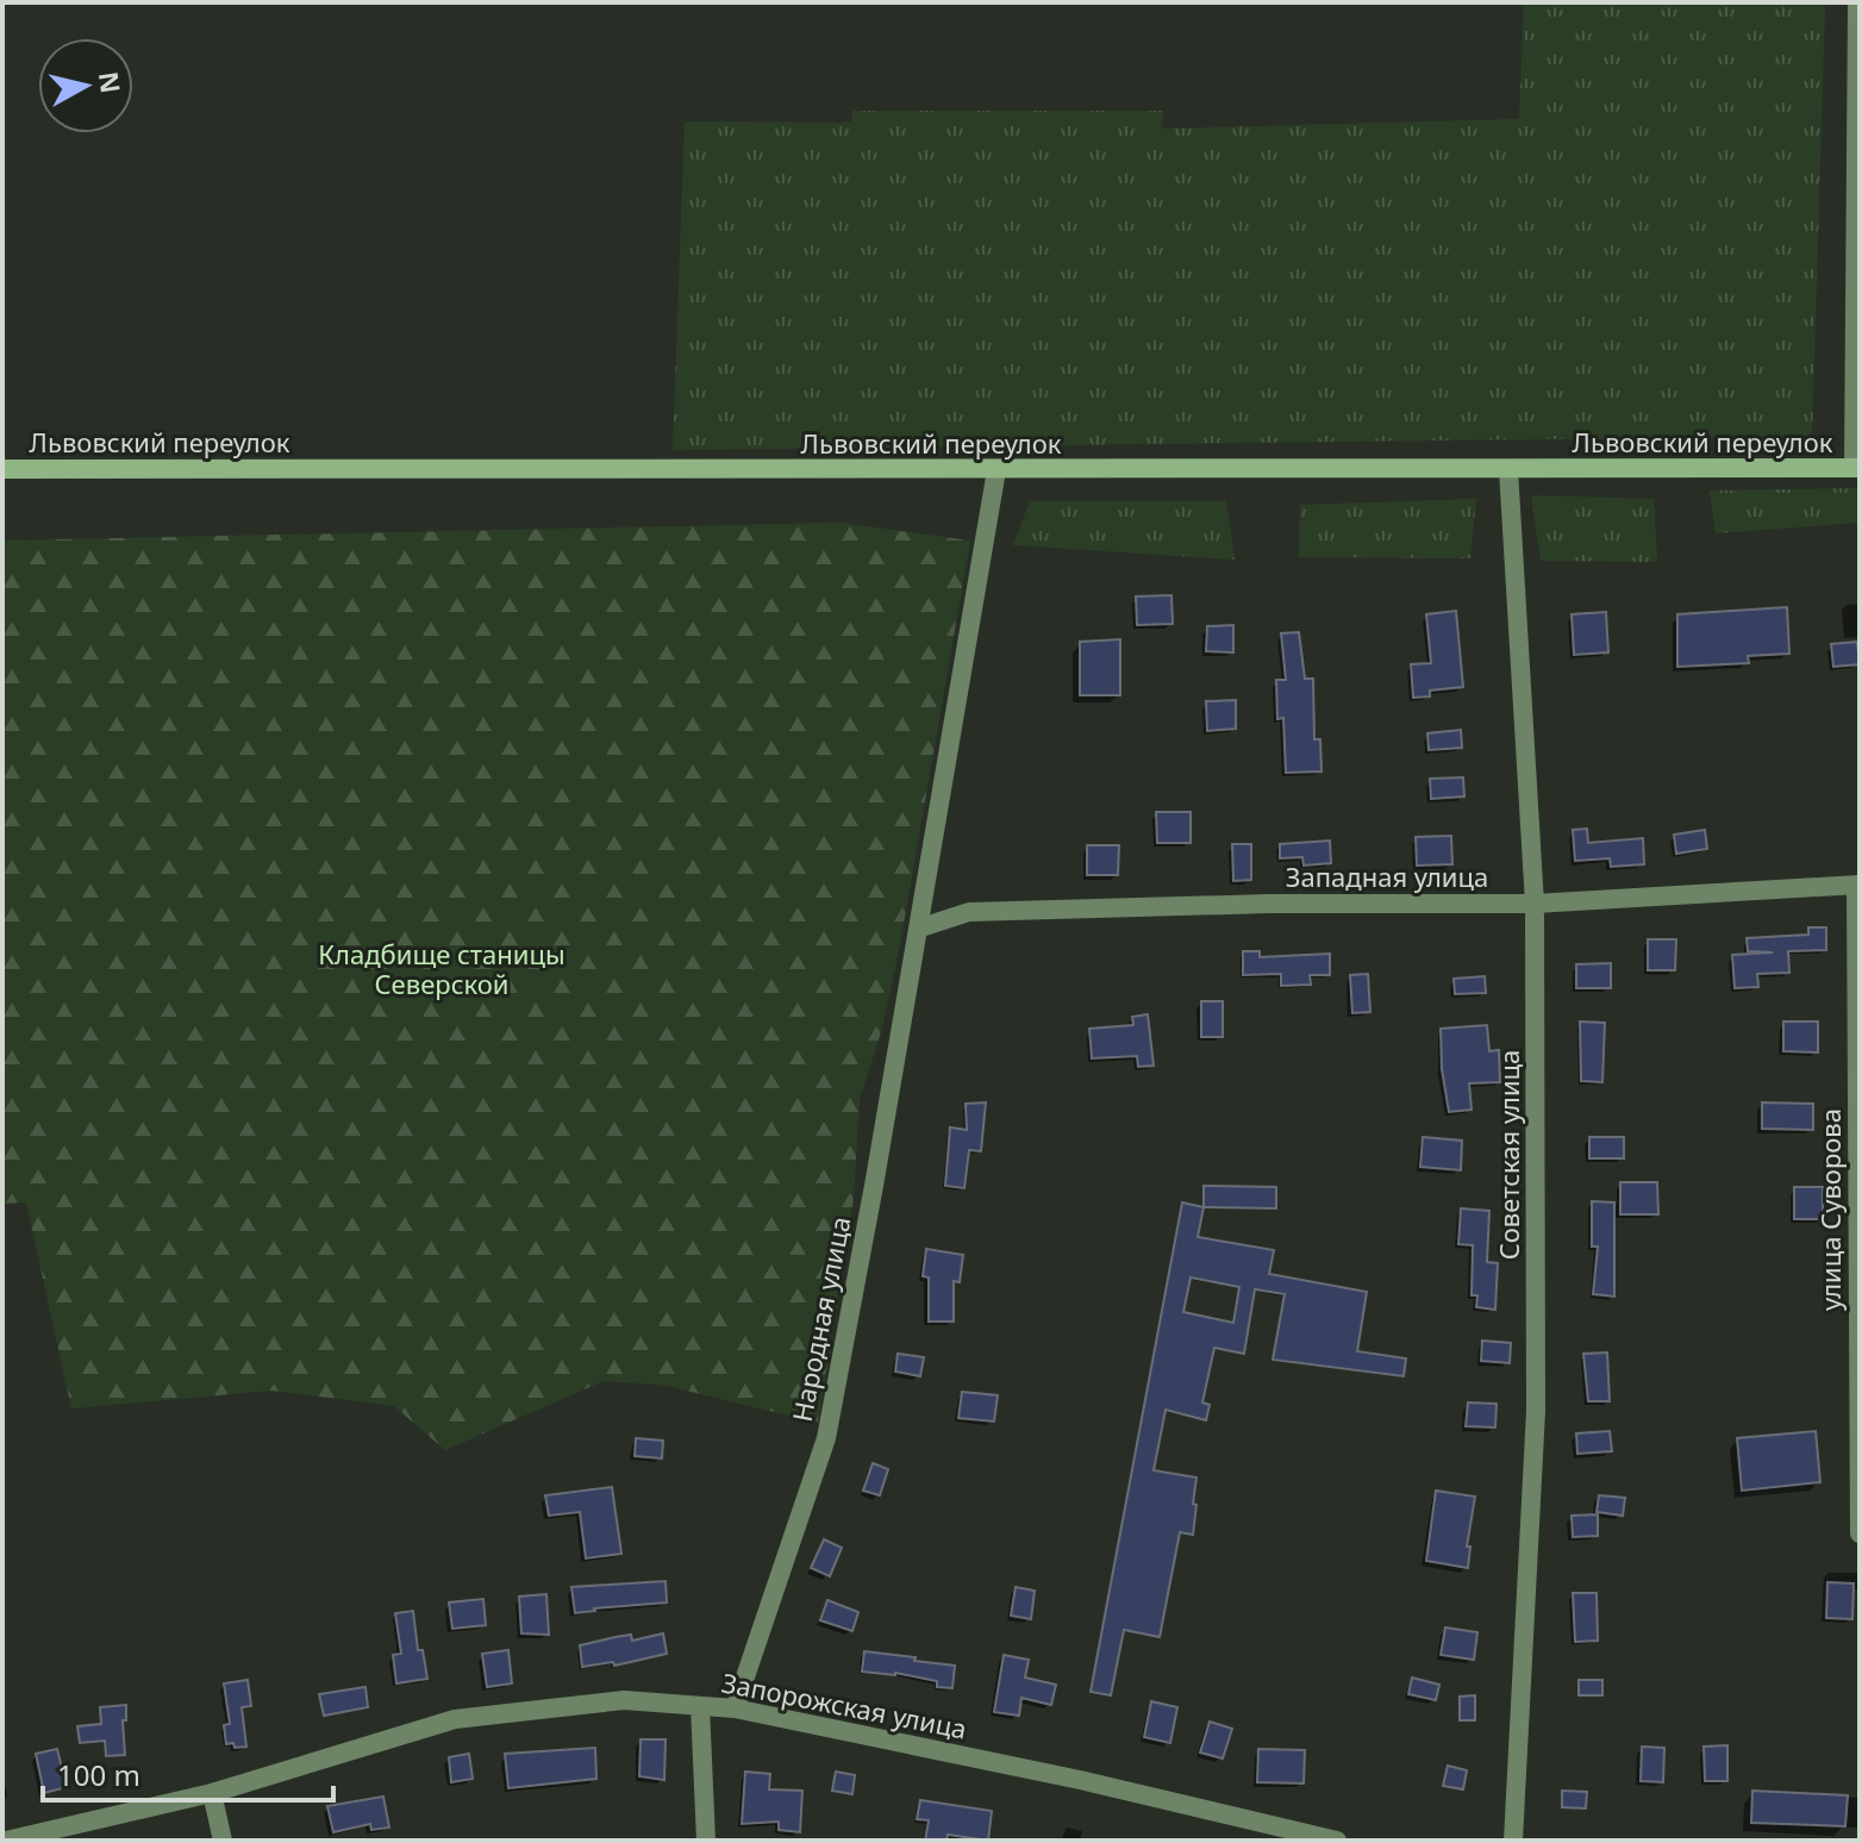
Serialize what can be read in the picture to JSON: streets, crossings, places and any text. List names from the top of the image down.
{
  "streets": {
    "main road": ["Львовский переулок"],
    "street": [
      "Западная улица",
      "Советская улица",
      "улица Суворова",
      "Народная улица",
      "Запорожская улица"
    ]
  },
  "crossings": [
    ["Львовский переулок", "Советская улица"],
    ["Львовский переулок", "Народная улица"],
    ["Западная улица", "Советская улица"],
    ["Западная улица", "улица Суворова"],
    ["Западная улица", "Народная улица"],
    ["Народная улица", "Запорожская улица"]
  ],
  "parks": ["Кладбище станицы Северской"],
  "scale_bar": "100 m",
  "north": "right"
}
